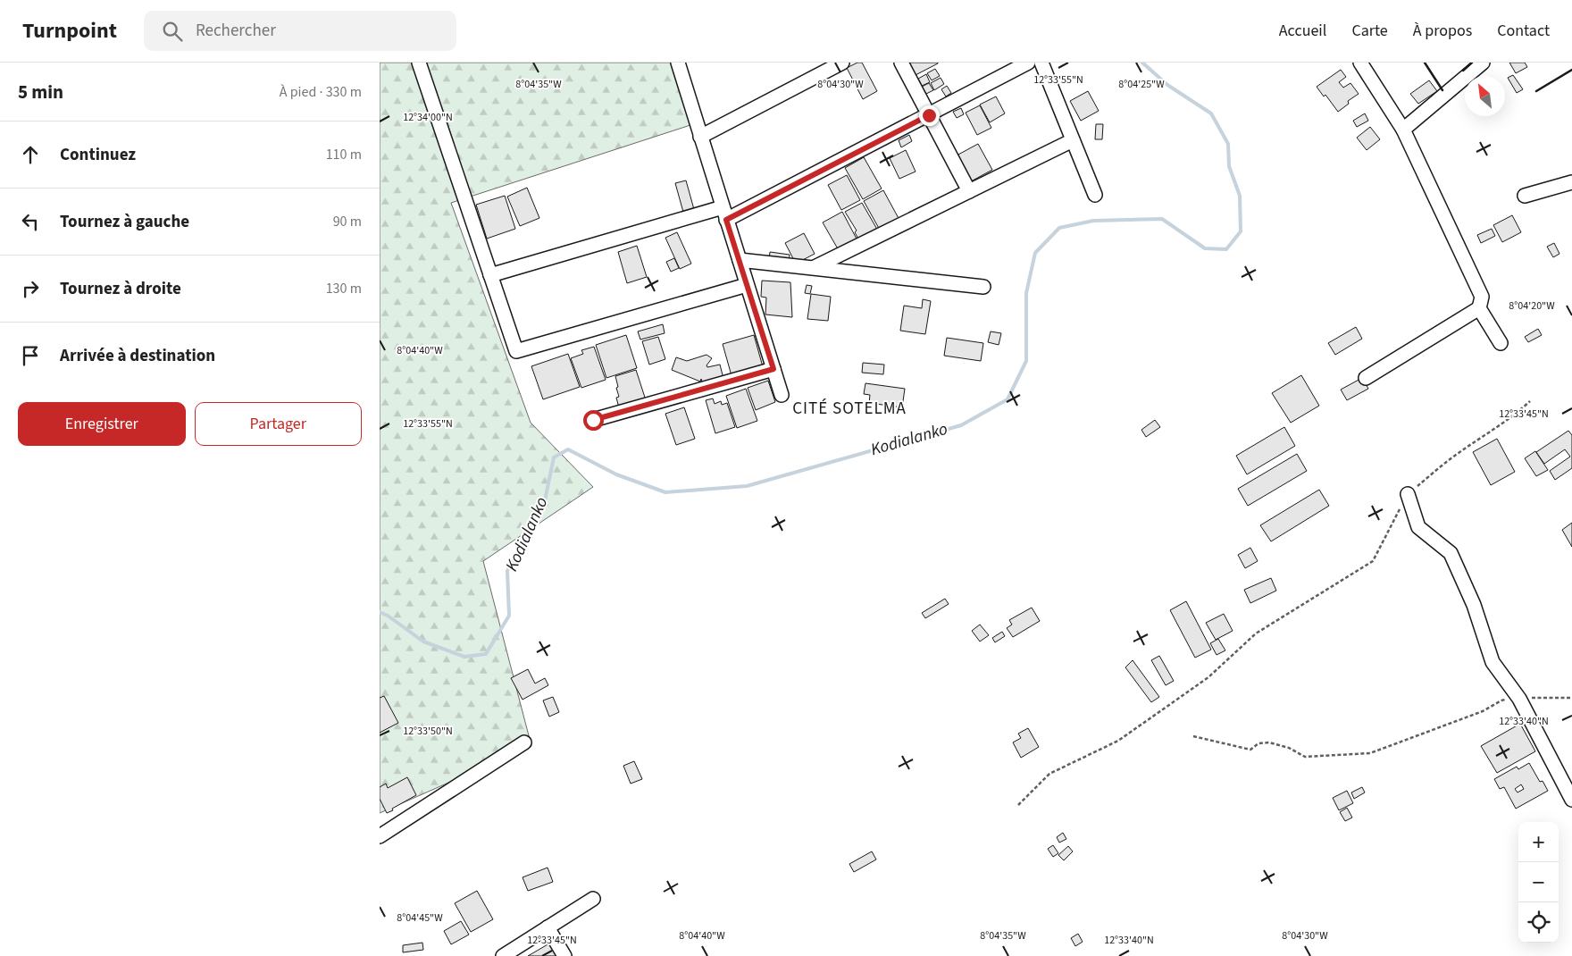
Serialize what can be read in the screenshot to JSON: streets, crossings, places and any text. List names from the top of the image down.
{
  "districts": ["CITÉ SOTELMA"],
  "water": ["Kodialanko"],
  "north": "top left",
  "page": {
    "header": "Turnpoint",
    "search": "Rechercher",
    "nav": [
      "Accueil",
      "Carte",
      "À propos",
      "Contact"
    ],
    "heading": ["5 min", "À pied · 330 m"],
    "list": [
      ["Continuez", "110 m"],
      ["Tournez à gauche", "90 m"],
      ["Tournez à droite", "130 m"],
      "Arrivée à destination"
    ],
    "buttons": ["Enregistrer", "Partager"],
    "map_buttons": ["+", "−"]
  },
  "coordinates": [
    "12°33'55\"N",
    "8°04'35\"W",
    "8°04'30\"W",
    "8°04'25\"W",
    "12°34'00\"N",
    "8°04'20\"W",
    "8°04'40\"W",
    "12°33'45\"N",
    "12°33'40\"N",
    "12°33'50\"N",
    "8°04'45\"W"
  ]
}
